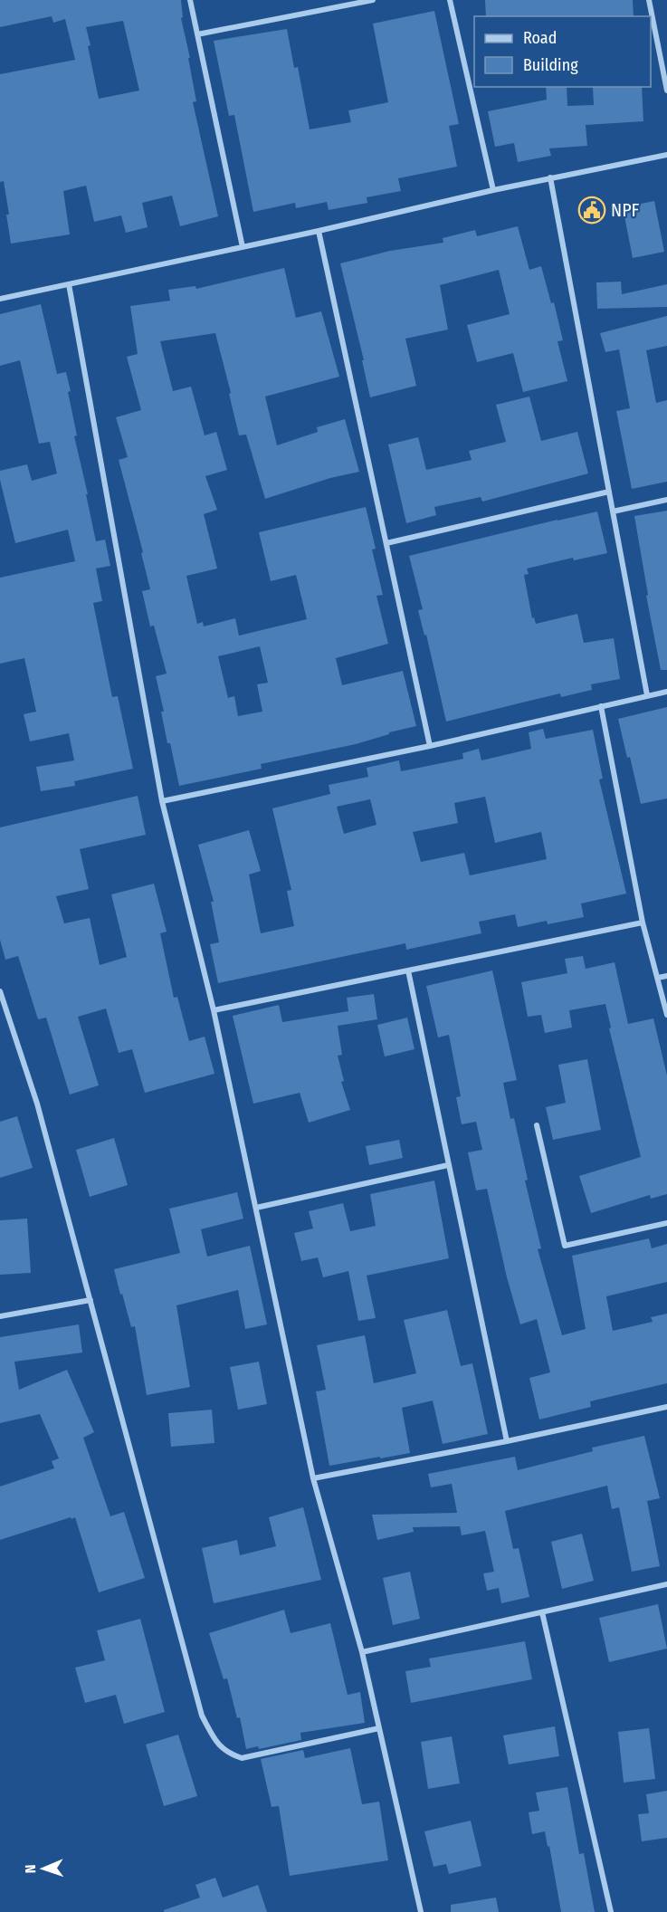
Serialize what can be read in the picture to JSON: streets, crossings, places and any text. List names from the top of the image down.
{
  "places": {
    "public building": ["NPF"]
  },
  "legend": ["Road", "Building"],
  "north": "left"
}
